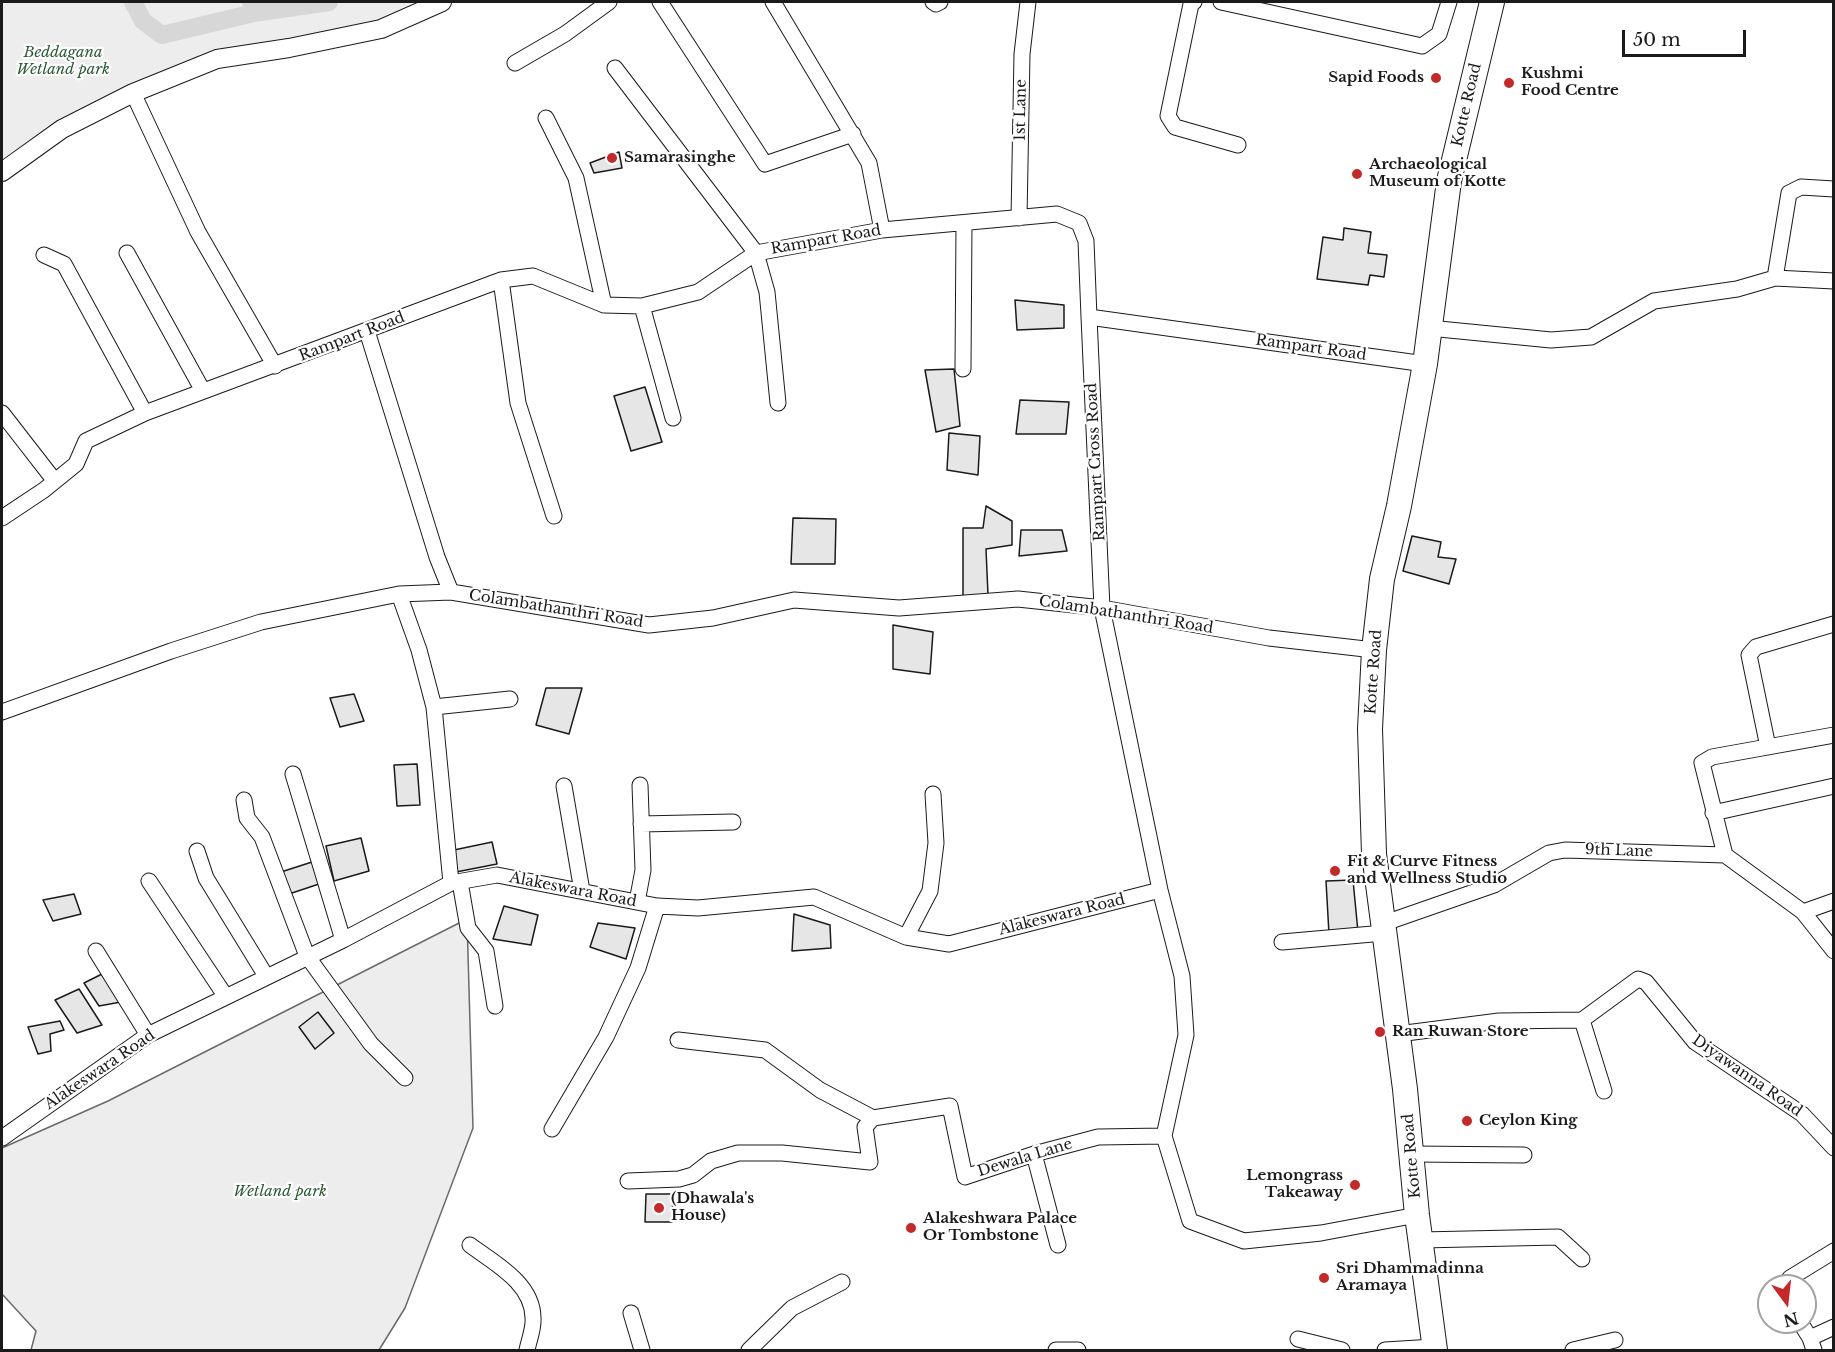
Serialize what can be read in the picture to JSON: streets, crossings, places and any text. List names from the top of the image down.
{
  "streets": {
    "main road": ["Kotte Road"],
    "street": [
      "1st Lane",
      "Rampart Road",
      "Rampart Cross Road",
      "Colambathanthri Road",
      "9th Lane",
      "Alakeswara Road",
      "Diyawanna Road",
      "Dewala Lane"
    ]
  },
  "crossings": [
    ["Kotte Road", "Rampart Road"],
    ["Kotte Road", "Colambathanthri Road"],
    ["Kotte Road", "9th Lane"],
    ["1st Lane", "Rampart Road"],
    ["Rampart Road", "Rampart Cross Road"],
    ["Rampart Cross Road", "Colambathanthri Road"]
  ],
  "parks": ["Beddagana Wetland park", "Wetland park"],
  "places": [
    "Sapid Foods",
    "Kushmi Food Centre",
    "Samarasinghe",
    "Archaeological Museum of Kotte",
    "Fit & Curve Fitness and Wellness Studio",
    "Ran Ruwan Store",
    "Ceylon King",
    "Lemongrass Takeaway",
    "(Dhawala's House)",
    "Alakeshwara Palace Or Tombstone",
    "Sri Dhammadinna Aramaya"
  ],
  "scale_bar": "50 m",
  "north": "bottom"
}
